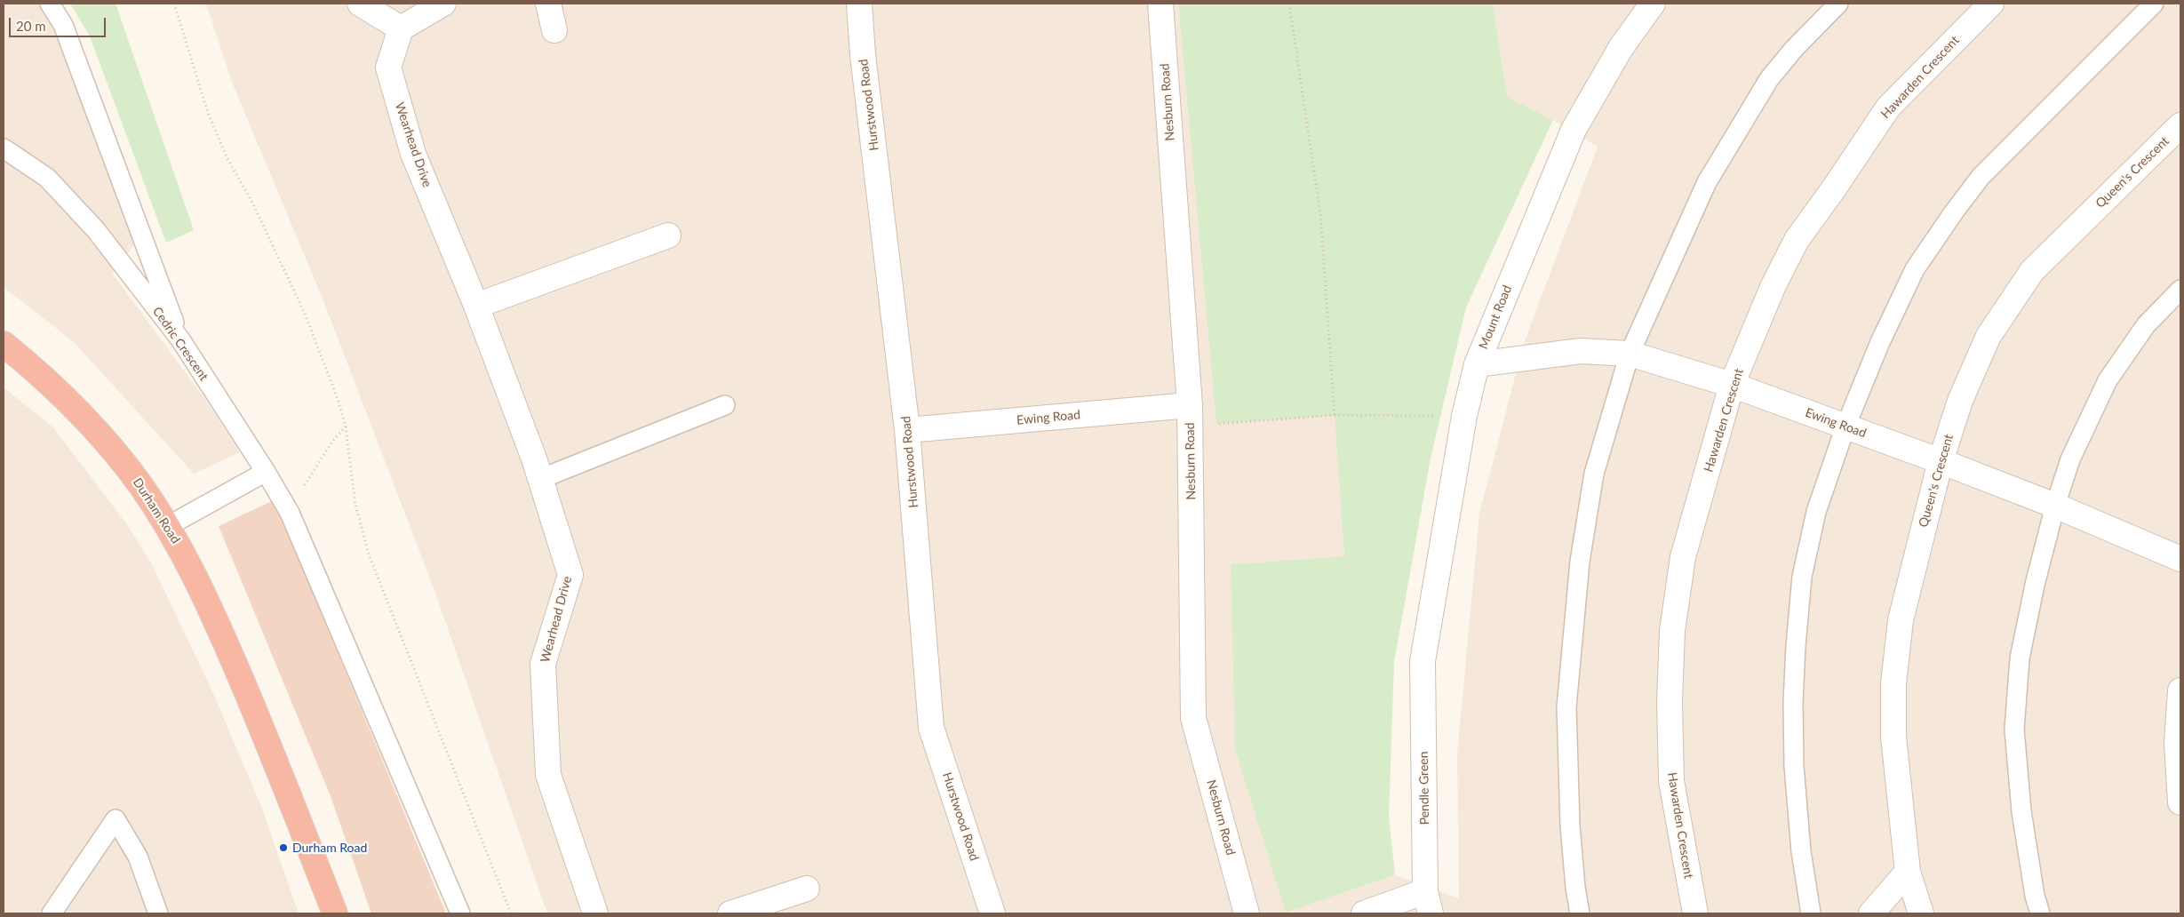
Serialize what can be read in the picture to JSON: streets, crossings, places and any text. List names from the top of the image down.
{
  "streets": {
    "highway": ["Durham Road"],
    "street": [
      "Hawarden Crescent",
      "Nesburn Road",
      "Hurstwood Road",
      "Wearhead Drive",
      "Queen's Crescent",
      "Mount Road",
      "Ewing Road",
      "Pendle Green"
    ],
    "lane": ["Cedric Crescent"]
  },
  "crossings": [
    ["Hawarden Crescent", "Ewing Road"],
    ["Nesburn Road", "Ewing Road"],
    ["Hurstwood Road", "Ewing Road"],
    ["Queen's Crescent", "Ewing Road"],
    ["Mount Road", "Ewing Road"],
    ["Mount Road", "Pendle Green"]
  ],
  "places": ["Durham Road"],
  "scale_bar": "20 m"
}
